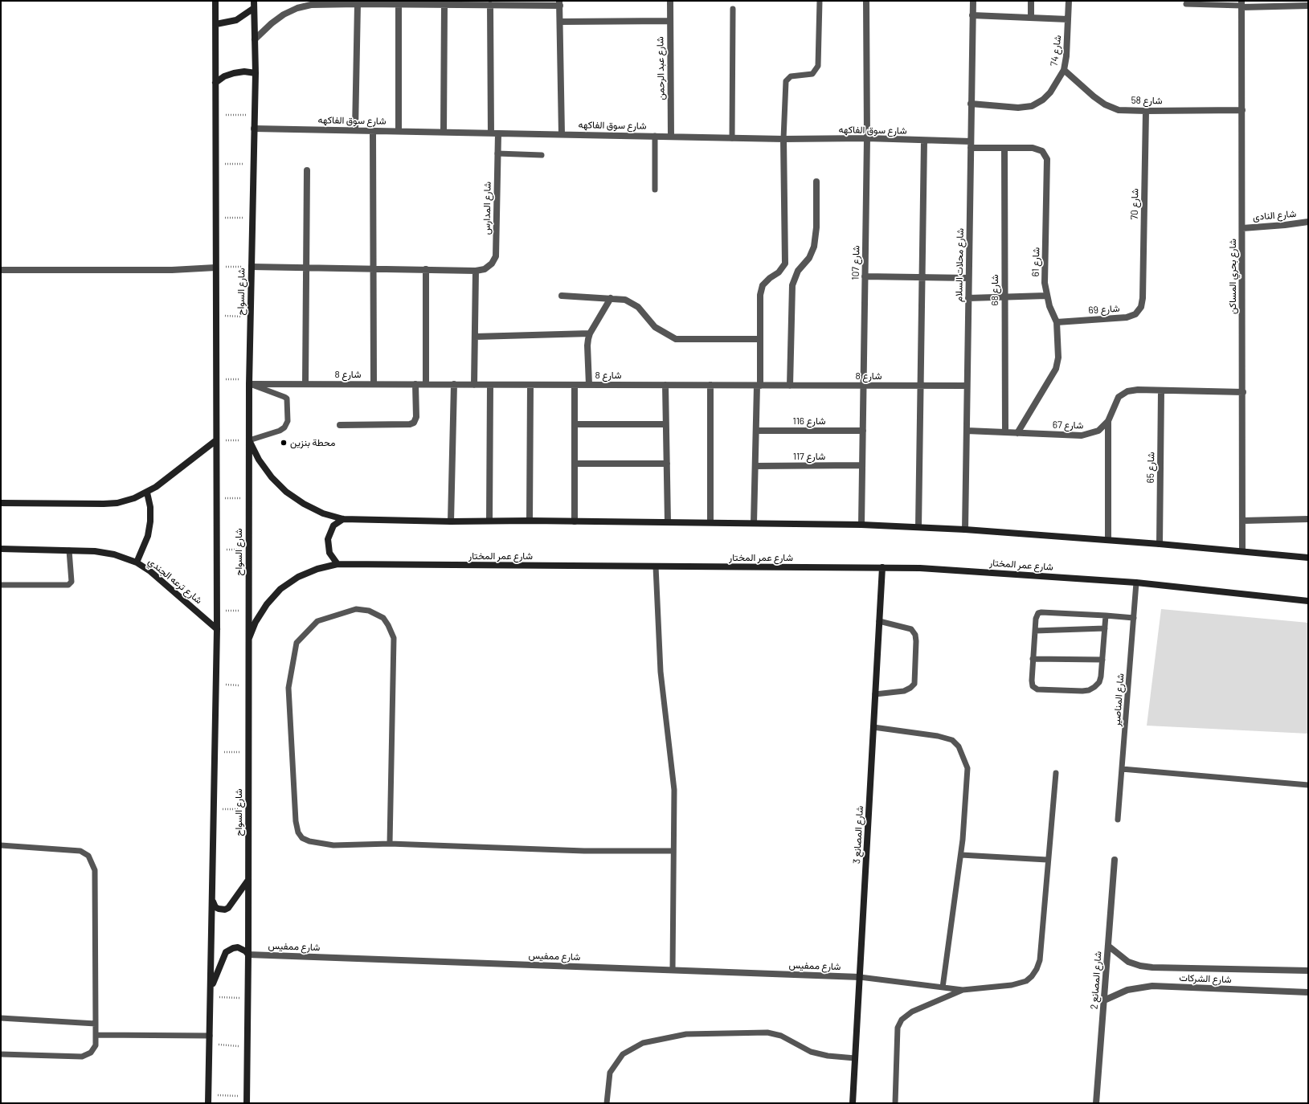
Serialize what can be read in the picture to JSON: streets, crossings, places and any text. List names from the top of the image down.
{
  "streets": {
    "main road": [
      "شارع السواح",
      "شارع عمر المختار",
      "شارع ترعه الجندي",
      "شارع المصانع 3"
    ],
    "street": [
      "شارع 74",
      "شارع عبد الرحمن",
      "شارع 58",
      "شارع سوق الفاكهه",
      "شارع 70",
      "شارع المدارس",
      "شارع النادى",
      "شارع 61",
      "شارع 107",
      "شارع محلات السلام",
      "شارع بحري المساكن",
      "شارع 68",
      "شارع 69",
      "شارع 8",
      "شارع 116",
      "شارع 67",
      "شارع 117",
      "شارع 65",
      "شارع ممفيس",
      "شارع الشركات",
      "شارع المصانع 2"
    ],
    "lane": ["شارع المناصير"]
  },
  "crossings": [
    ["شارع 74", "شارع 58"],
    ["شارع 74", "شارع محلات السلام"],
    ["شارع عبد الرحمن", "شارع سوق الفاكهه"],
    ["شارع 58", "شارع 70"],
    ["شارع 58", "شارع بحري المساكن"],
    ["شارع سوق الفاكهه", "شارع المدارس"],
    ["شارع سوق الفاكهه", "شارع 61"],
    ["شارع سوق الفاكهه", "شارع 107"],
    ["شارع سوق الفاكهه", "شارع محلات السلام"],
    ["شارع سوق الفاكهه", "شارع السواح"],
    ["شارع 70", "شارع 69"],
    ["شارع النادى", "شارع بحري المساكن"],
    ["شارع 61", "شارع محلات السلام"],
    ["شارع 61", "شارع 68"],
    ["شارع 61", "شارع 69"],
    ["شارع 61", "شارع 67"],
    ["شارع 107", "شارع 8"],
    ["شارع 107", "شارع 116"],
    ["شارع 107", "شارع 117"],
    ["شارع محلات السلام", "شارع 8"],
    ["شارع محلات السلام", "شارع 67"],
    ["شارع بحري المساكن", "شارع 67"],
    ["شارع 68", "شارع 67"],
    ["شارع السواح", "شارع 8"],
    ["شارع السواح", "شارع عمر المختار"],
    ["شارع السواح", "شارع ممفيس"],
    ["شارع 67", "شارع 65"],
    ["شارع عمر المختار", "شارع المناصير"],
    ["شارع عمر المختار", "شارع المصانع 3"],
    ["شارع المصانع 3", "شارع ممفيس"],
    ["شارع الشركات", "شارع المصانع 2"]
  ],
  "places": ["محطة بنزين"]
}
